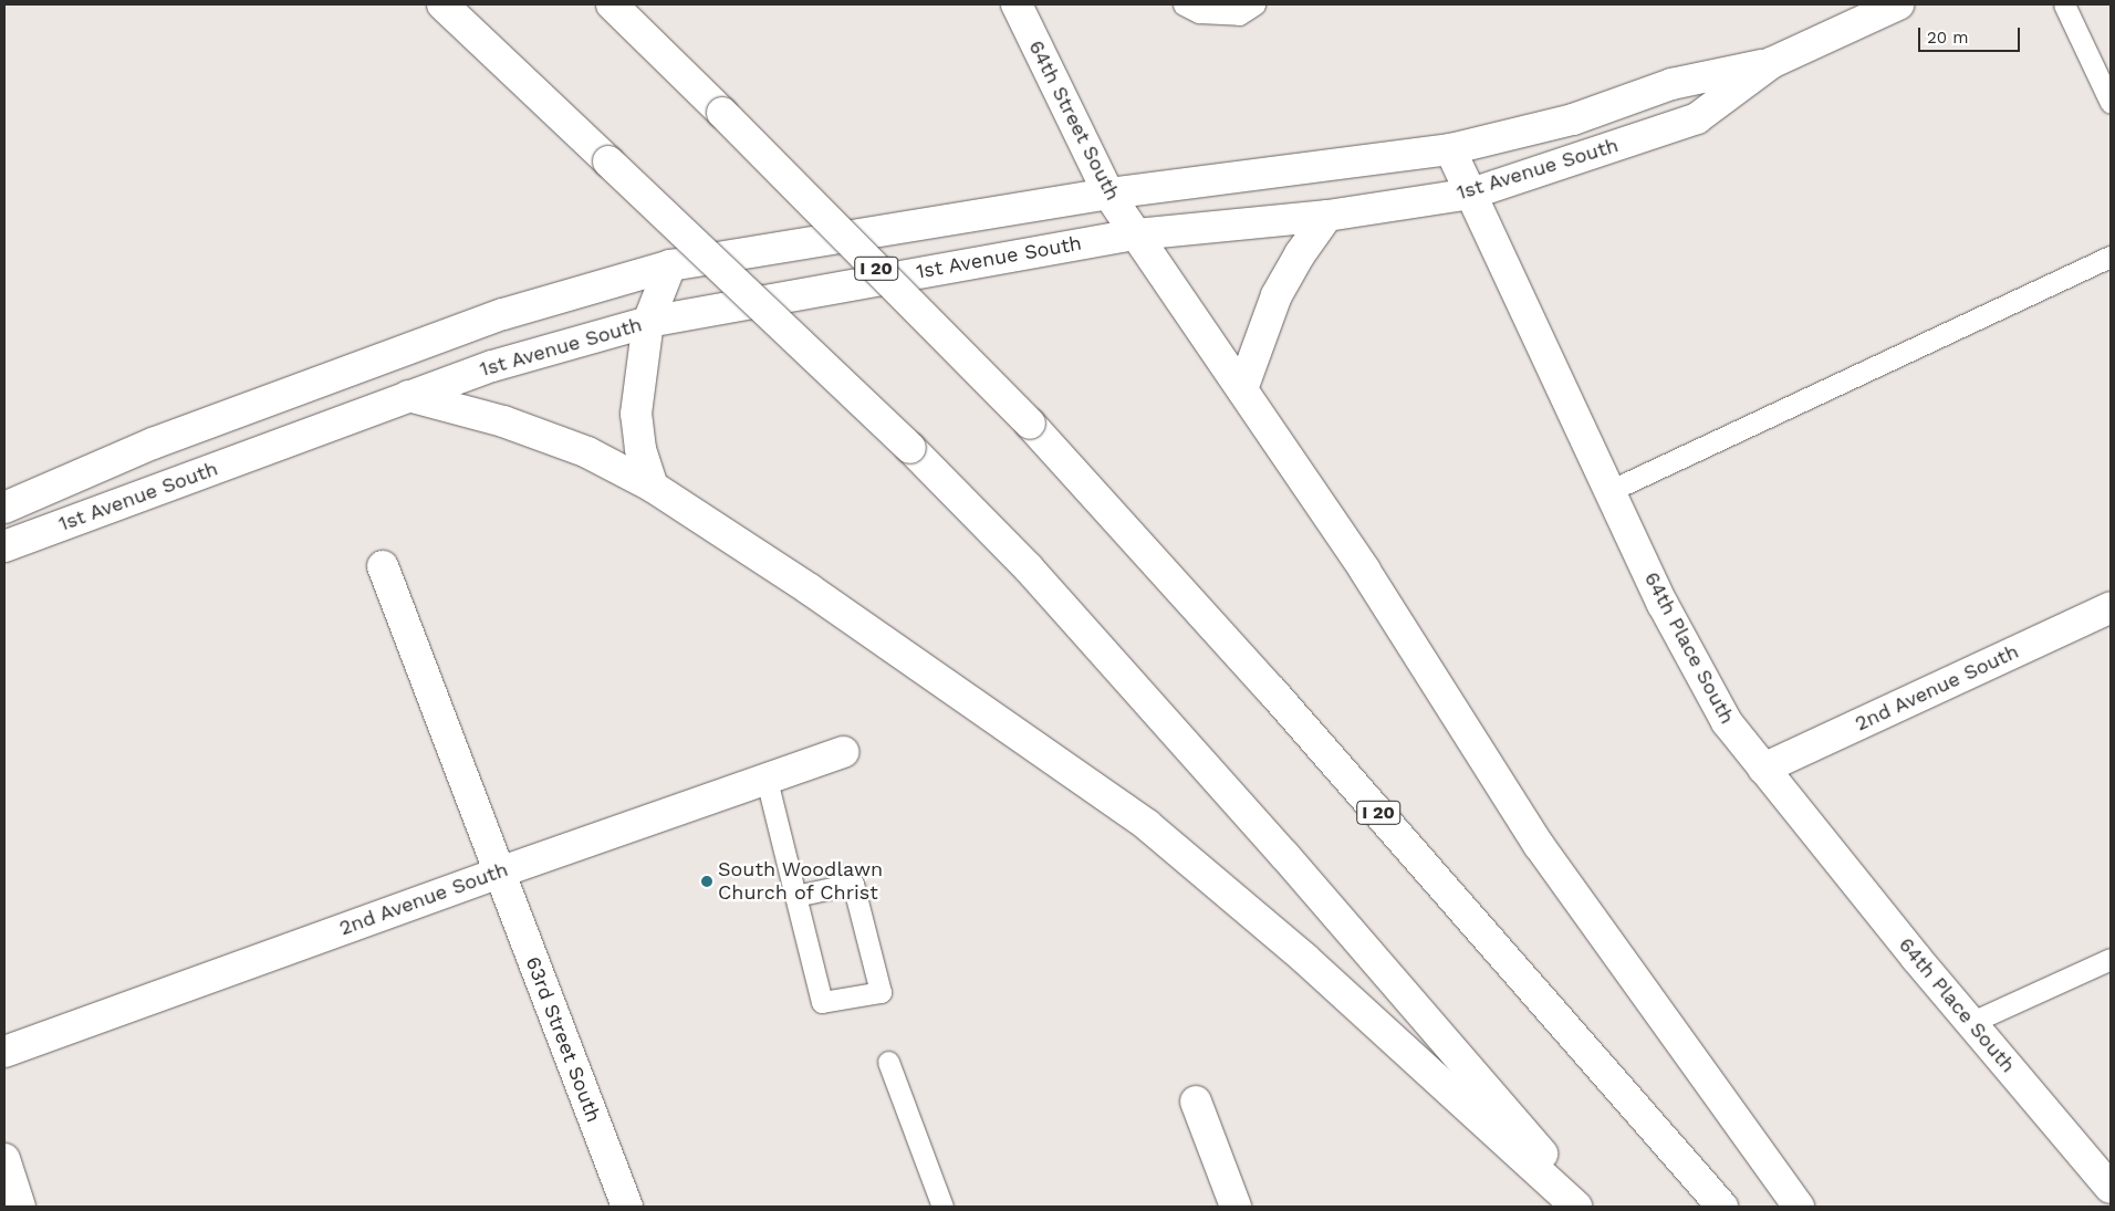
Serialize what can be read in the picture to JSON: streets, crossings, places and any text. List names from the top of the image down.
{
  "streets": {
    "main road": [
      "64th Street South",
      "1st Avenue South",
      "I 20",
      "64th Place South",
      "2nd Avenue South",
      "63rd Street South"
    ]
  },
  "crossings": [
    ["64th Street South", "1st Avenue South"],
    ["1st Avenue South", "64th Place South"],
    ["64th Place South", "2nd Avenue South"],
    ["2nd Avenue South", "63rd Street South"]
  ],
  "places": ["South Woodlawn Church of Christ"],
  "scale_bar": "20 m"
}
